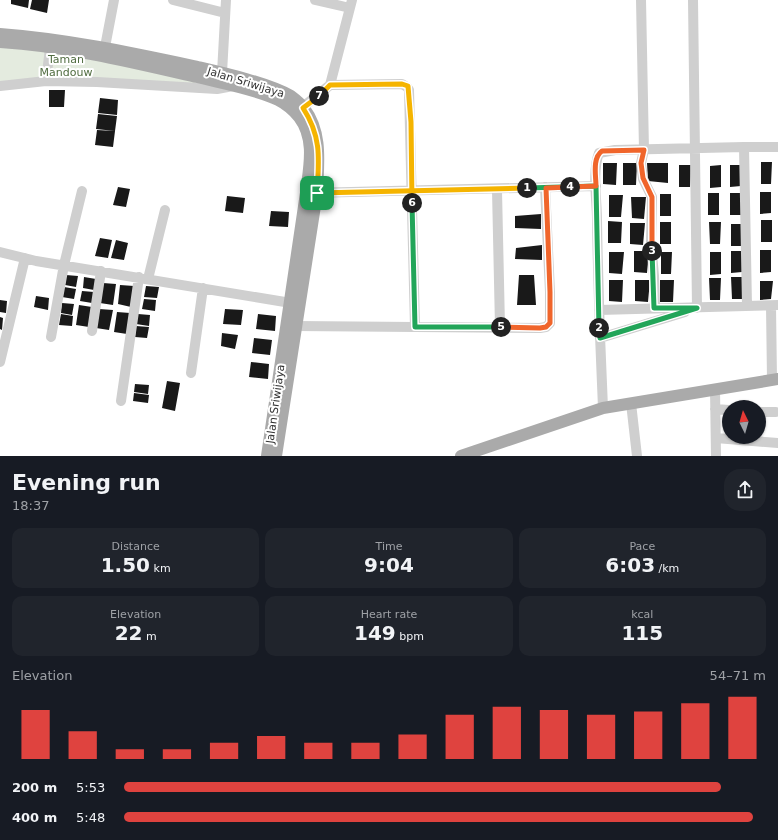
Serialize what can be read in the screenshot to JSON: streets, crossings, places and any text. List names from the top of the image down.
{
  "streets": {
    "main road": ["Jalan Sriwijaya"]
  },
  "parks": ["Taman Mandouw"],
  "north": "top",
  "page": {
    "pins": [
      "7",
      "4",
      "1",
      "6",
      "3",
      "5",
      "2"
    ],
    "heading": ["Evening run", "18:37"],
    "stats": [
      ["Distance", "1.50 km"],
      ["Time", "9:04"],
      ["Pace", "6:03 /km"],
      ["Elevation", "22 m"],
      ["Heart rate", "149 bpm"],
      ["kcal", "115"]
    ],
    "chart": ["Elevation", "54–71 m"],
    "list": [
      {
        "name": "200 m",
        "note": "5:53"
      },
      {
        "name": "400 m",
        "note": "5:48"
      }
    ]
  }
}
